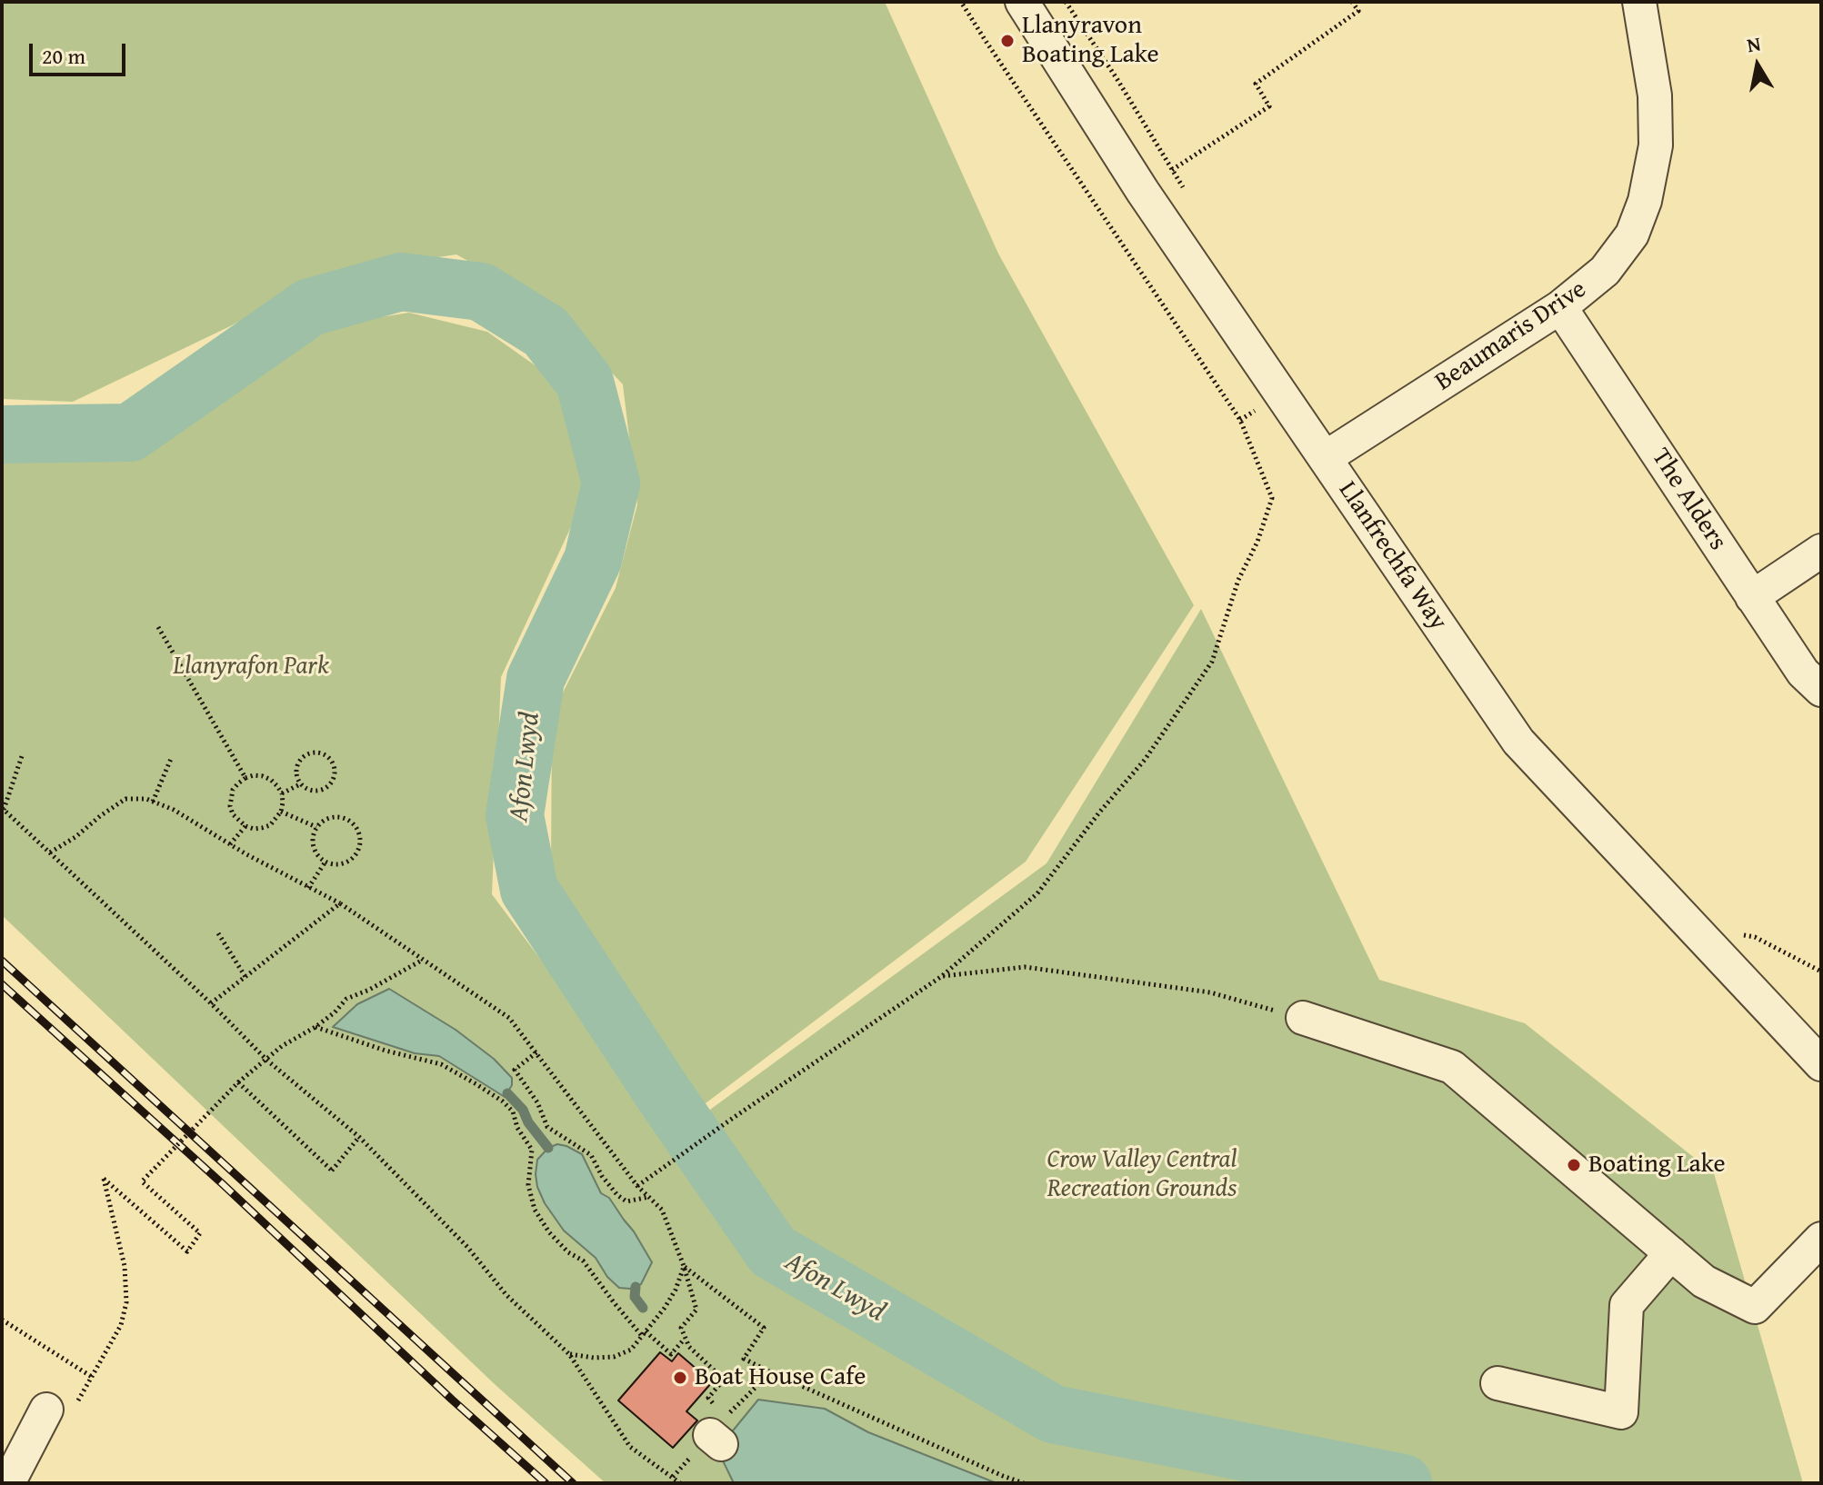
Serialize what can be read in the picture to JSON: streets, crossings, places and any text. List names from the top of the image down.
{
  "streets": {
    "street": ["Beaumaris Drive", "The Alders", "Llanfrechfa Way"]
  },
  "crossings": [
    ["Beaumaris Drive", "The Alders"],
    ["Beaumaris Drive", "Llanfrechfa Way"]
  ],
  "water": ["Afon Lwyd"],
  "parks": ["Llanyrafon Park", "Crow Valley Central Recreation Grounds"],
  "places": ["Llanyravon Boating Lake", "Boating Lake", "Boat House Cafe"],
  "scale_bar": "20 m",
  "north": "top"
}
